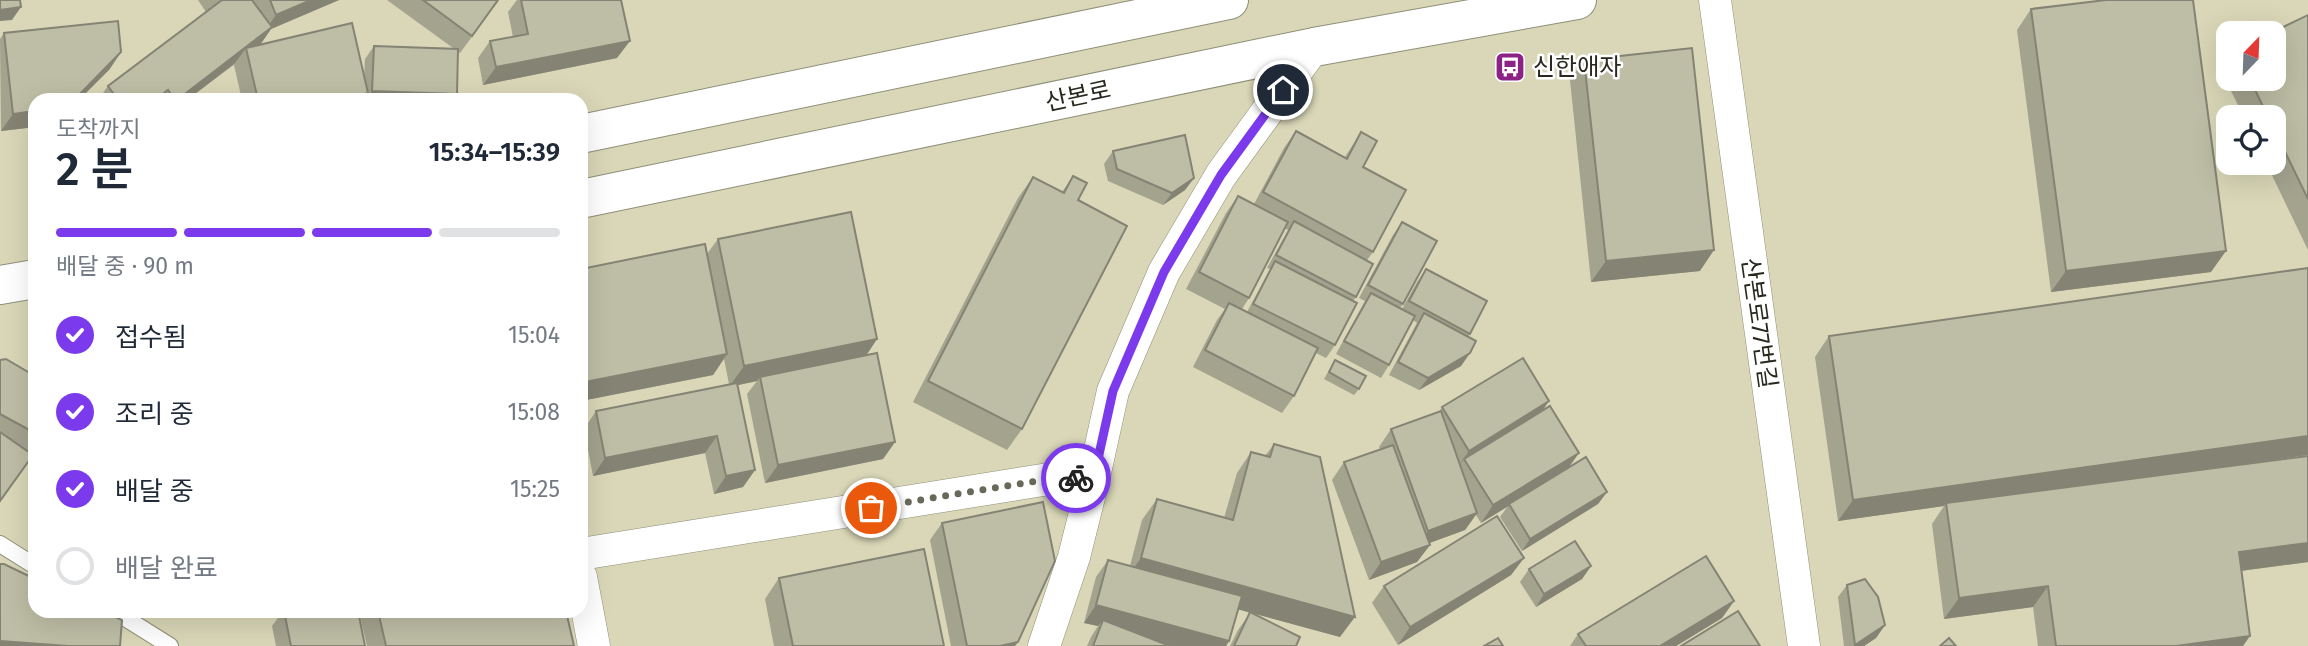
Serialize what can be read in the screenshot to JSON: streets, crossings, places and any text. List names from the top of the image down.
{
  "streets": {
    "street": ["산본로", "산본로77번길"]
  },
  "places": {
    "bus stop": ["신한애자"]
  },
  "north": "top right",
  "page": {
    "heading": ["2 분", "도착까지", "15:34–15:39"],
    "bar": "배달 중 · 90 m",
    "list": [
      ["접수됨", "15:04"],
      ["조리 중", "15:08"],
      ["배달 중", "15:25"],
      "배달 완료"
    ]
  }
}
